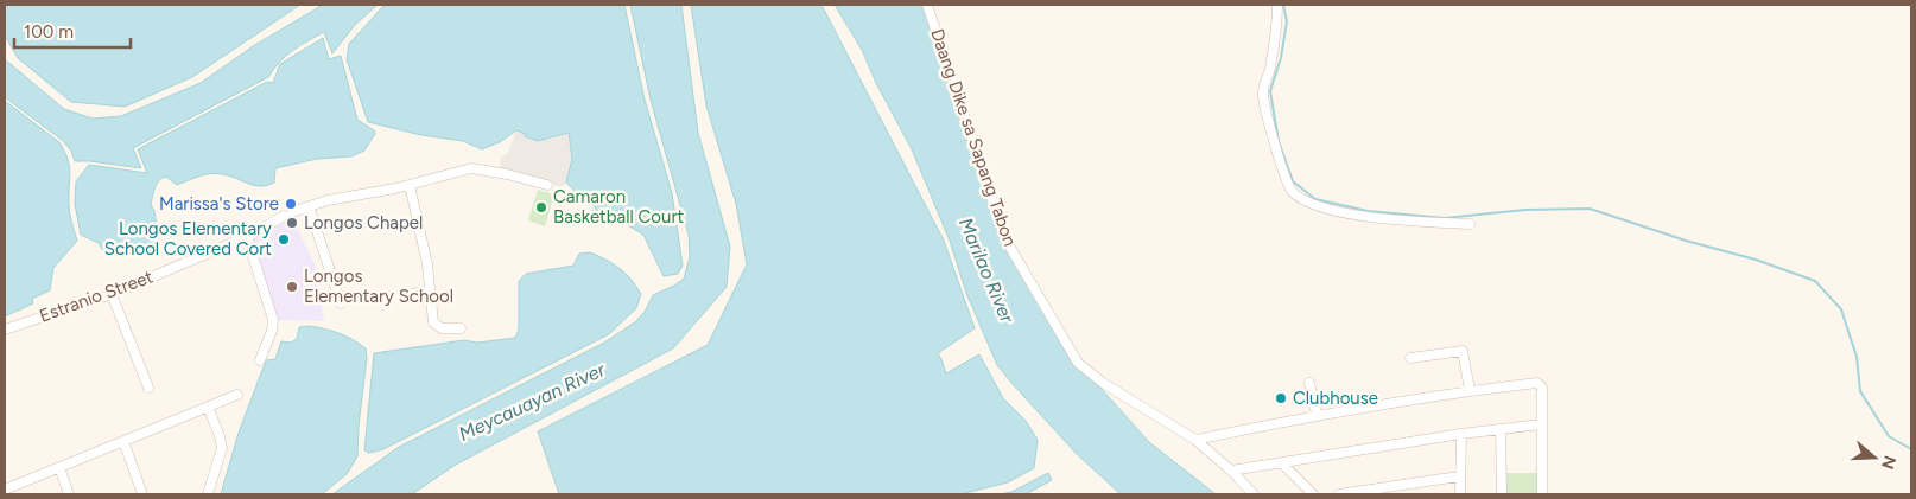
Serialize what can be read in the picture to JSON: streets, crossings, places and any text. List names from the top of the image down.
{
  "streets": {
    "street": ["Daang Dike sa Sapang Tabon", "Estranio Street"]
  },
  "water": ["Marilao River", "Meycauayan River"],
  "places": [
    "Marissa's Store",
    "Camaron Basketball Court",
    "Longos Chapel",
    "Longos Elementary School Covered Cort",
    "Longos Elementary School",
    "Clubhouse"
  ],
  "scale_bar": "100 m",
  "north": "right"
}
